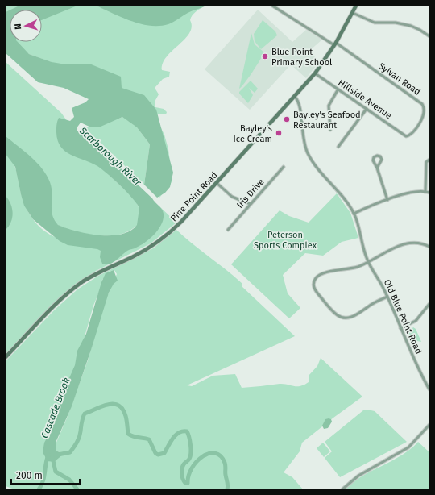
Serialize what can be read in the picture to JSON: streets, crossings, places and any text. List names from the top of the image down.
{
  "streets": {
    "main road": ["Pine Point Road"],
    "street": [
      "Sylvan Road",
      "Hillside Avenue",
      "Iris Drive",
      "Old Blue Point Road"
    ]
  },
  "crossings": [
    ["Sylvan Road", "Hillside Avenue"],
    ["Sylvan Road", "Pine Point Road"],
    ["Hillside Avenue", "Pine Point Road"],
    ["Pine Point Road", "Old Blue Point Road"]
  ],
  "water": ["Scarborough River", "Cascade Brook"],
  "parks": ["Peterson Sports Complex"],
  "places": ["Blue Point Primary School", "Bayley's Seafood Restaurant", "Bayley's Ice Cream"],
  "scale_bar": "200 m",
  "north": "left"
}
